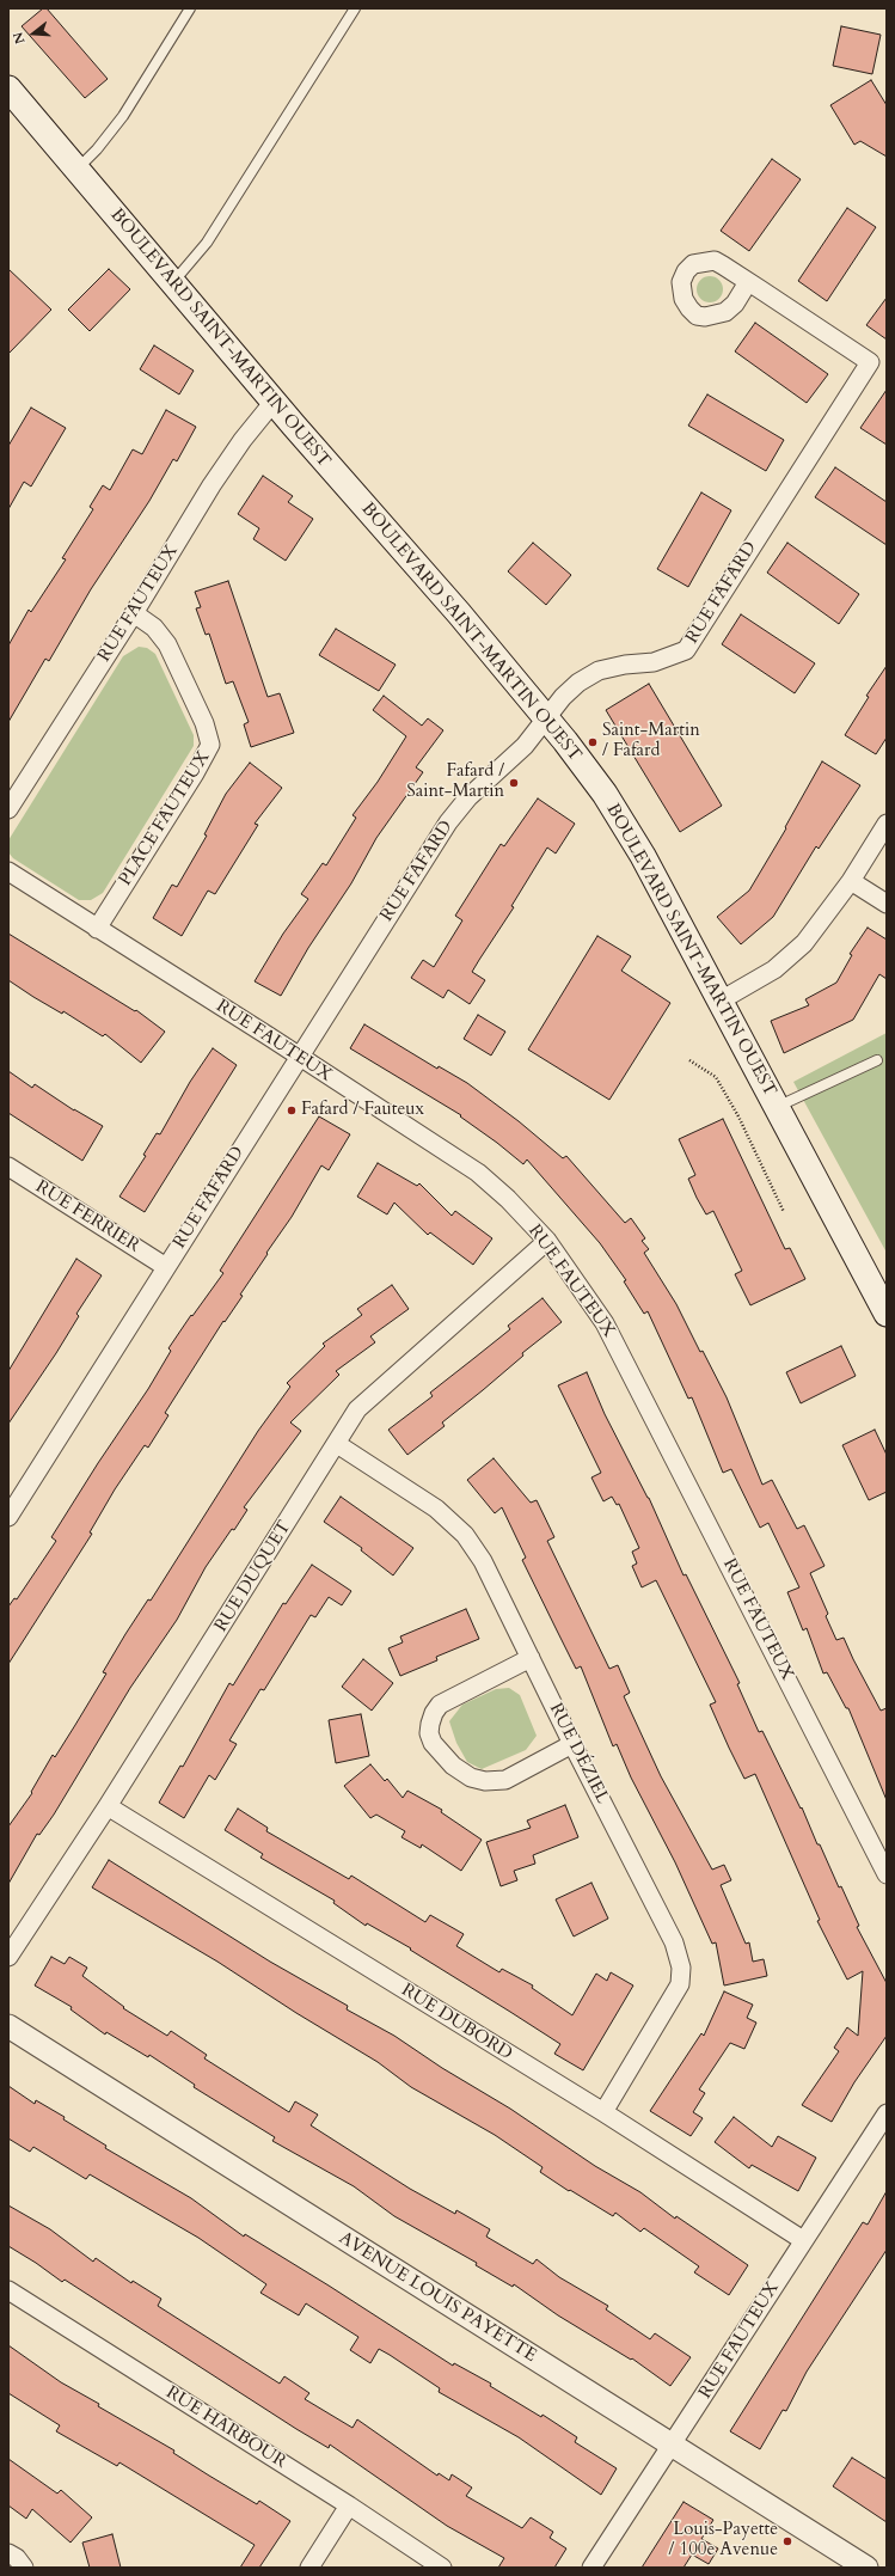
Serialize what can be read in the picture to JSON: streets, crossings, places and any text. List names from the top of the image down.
{
  "streets": {
    "main road": ["BOULEVARD SAINT-MARTIN OUEST"],
    "street": [
      "RUE FAFARD",
      "RUE FAUTEUX",
      "PLACE FAUTEUX",
      "RUE FERRIER",
      "RUE DUQUET",
      "RUE DÉZIEL",
      "RUE DUBORD",
      "AVENUE LOUIS PAYETTE",
      "RUE HARBOUR"
    ]
  },
  "crossings": [
    ["BOULEVARD SAINT-MARTIN OUEST", "RUE FAFARD"],
    ["BOULEVARD SAINT-MARTIN OUEST", "RUE FAUTEUX"],
    ["RUE FAFARD", "RUE FAUTEUX"],
    ["RUE FAFARD", "RUE FERRIER"],
    ["RUE FAUTEUX", "PLACE FAUTEUX"],
    ["RUE FAUTEUX", "RUE DUQUET"],
    ["RUE FAUTEUX", "RUE DUBORD"],
    ["RUE FAUTEUX", "AVENUE LOUIS PAYETTE"],
    ["RUE DUQUET", "RUE DÉZIEL"],
    ["RUE DUQUET", "RUE DUBORD"],
    ["RUE DÉZIEL", "RUE DUBORD"]
  ],
  "places": [
    "Saint-Martin / Fafard",
    "Fafard / Saint-Martin",
    "Fafard / Fauteux",
    "Louis-Payette / 100e Avenue"
  ],
  "north": "left"
}
